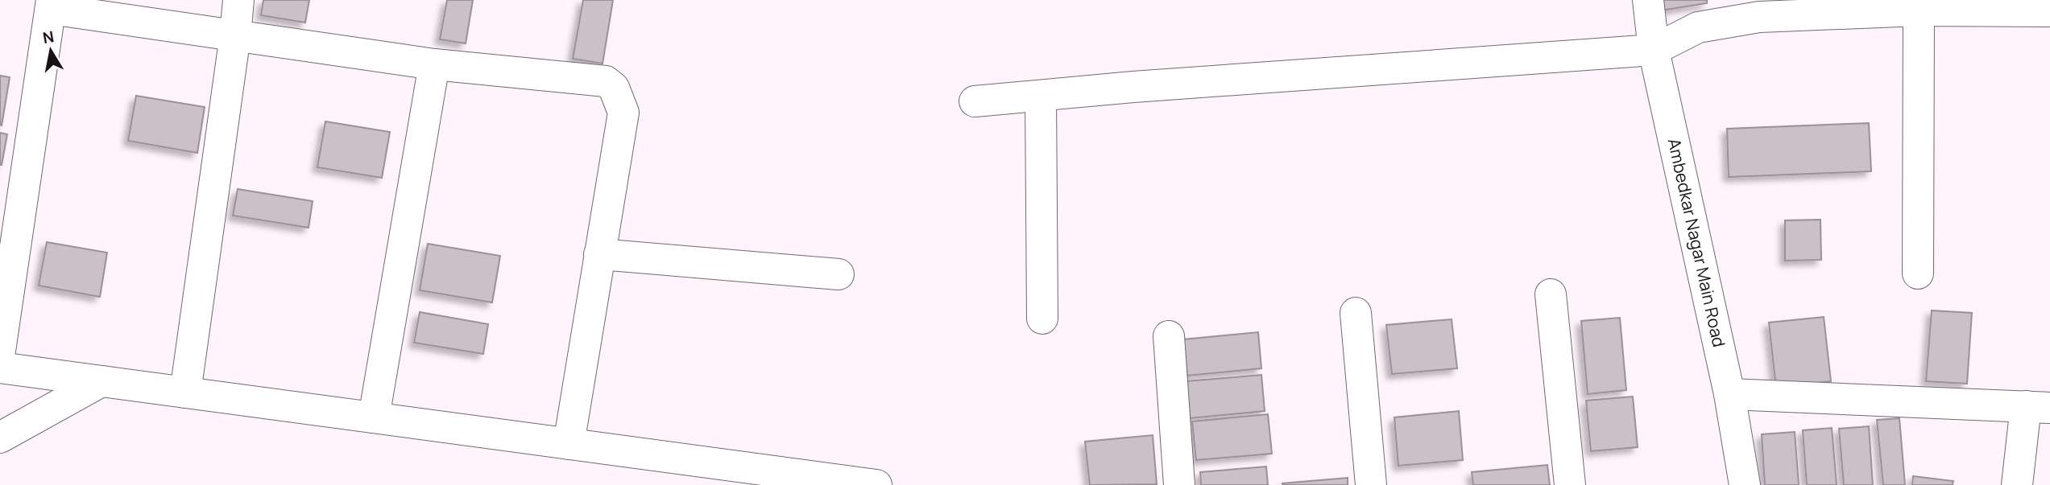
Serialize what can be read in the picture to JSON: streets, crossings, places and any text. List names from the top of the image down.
{
  "streets": {
    "street": ["Ambedkar Nagar Main Road"]
  },
  "north": "top"
}
